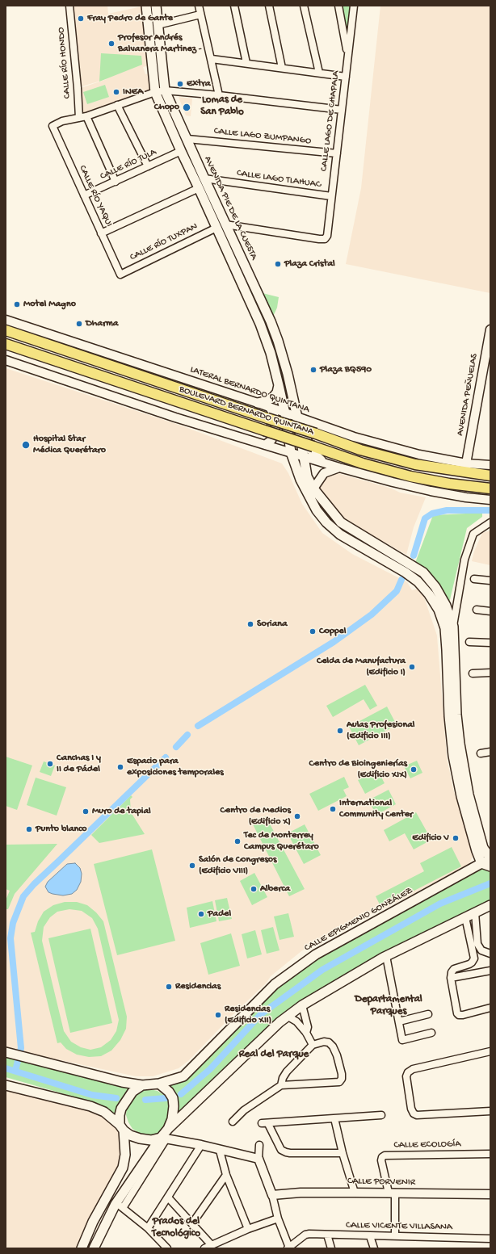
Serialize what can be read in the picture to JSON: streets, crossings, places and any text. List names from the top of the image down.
{
  "streets": {
    "main road": ["AVENIDA PIE DE LA CUESTA", "BOULEVARD BERNARDO QUINTANA", "CALLE EPIGMENIO GONZÁLEZ"],
    "street": [
      "CALLE RÍO HONDO",
      "CALLE LAGO DE CHAPALA",
      "CALLE LAGO ZUMPANGO",
      "CALLE RÍO TULA",
      "CALLE LAGO TLAHUAC",
      "CALLE RÍO YAQUI",
      "CALLE RÍO TUXPAN",
      "LATERAL BERNARDO QUINTANA",
      "AVENIDA PEÑUELAS",
      "CALLE ECOLOGÍA",
      "CALLE PORVENIR",
      "CALLE VICENTE VILLASANA"
    ]
  },
  "crossings": [
    ["CALLE RÍO HONDO", "CALLE RÍO YAQUI"],
    ["CALLE LAGO DE CHAPALA", "CALLE LAGO ZUMPANGO"],
    ["CALLE LAGO DE CHAPALA", "CALLE LAGO TLAHUAC"],
    ["CALLE LAGO DE CHAPALA", "AVENIDA PIE DE LA CUESTA"],
    ["CALLE LAGO ZUMPANGO", "AVENIDA PIE DE LA CUESTA"],
    ["CALLE RÍO TULA", "CALLE RÍO YAQUI"],
    ["CALLE RÍO TULA", "AVENIDA PIE DE LA CUESTA"],
    ["CALLE LAGO TLAHUAC", "AVENIDA PIE DE LA CUESTA"],
    ["CALLE RÍO YAQUI", "CALLE RÍO TUXPAN"],
    ["AVENIDA PIE DE LA CUESTA", "CALLE RÍO TUXPAN"],
    ["AVENIDA PIE DE LA CUESTA", "LATERAL BERNARDO QUINTANA"],
    ["LATERAL BERNARDO QUINTANA", "AVENIDA PEÑUELAS"],
    ["CALLE ECOLOGÍA", "CALLE PORVENIR"]
  ],
  "districts": [
    "Lomas de San Pablo",
    "Departamental Parques",
    "Real del Parque",
    "Prados del Tecnológico"
  ],
  "places": [
    "Fray Pedro de Gante",
    "Profesor Andrés Balvanera Martinez -",
    "Extra",
    "INEA",
    "Chopo",
    "Plaza Cristal",
    "Motel Magno",
    "Dharma",
    "Plaza BQ590",
    "Hospital Star Médica Querétaro",
    "Soriana",
    "Coppel",
    "Celda de Manufactura (Edificio I)",
    "Aulas Profesional (Edificio III)",
    "Canchas I y II de Pádel",
    "Espacio para exposiciones temporales",
    "Centro de Bioingenierías (Edificio XIX)",
    "International Community Center",
    "Muro de tapial",
    "Centro de Medios (Edificio X)",
    "Punto blanco",
    "Edificio V",
    "Tec de Monterrey Campus Querétaro",
    "Salón de Congresos (Edificio VIII)",
    "Alberca",
    "Padel",
    "Residencias",
    "Residencias (Edificio XII)"
  ]
}
